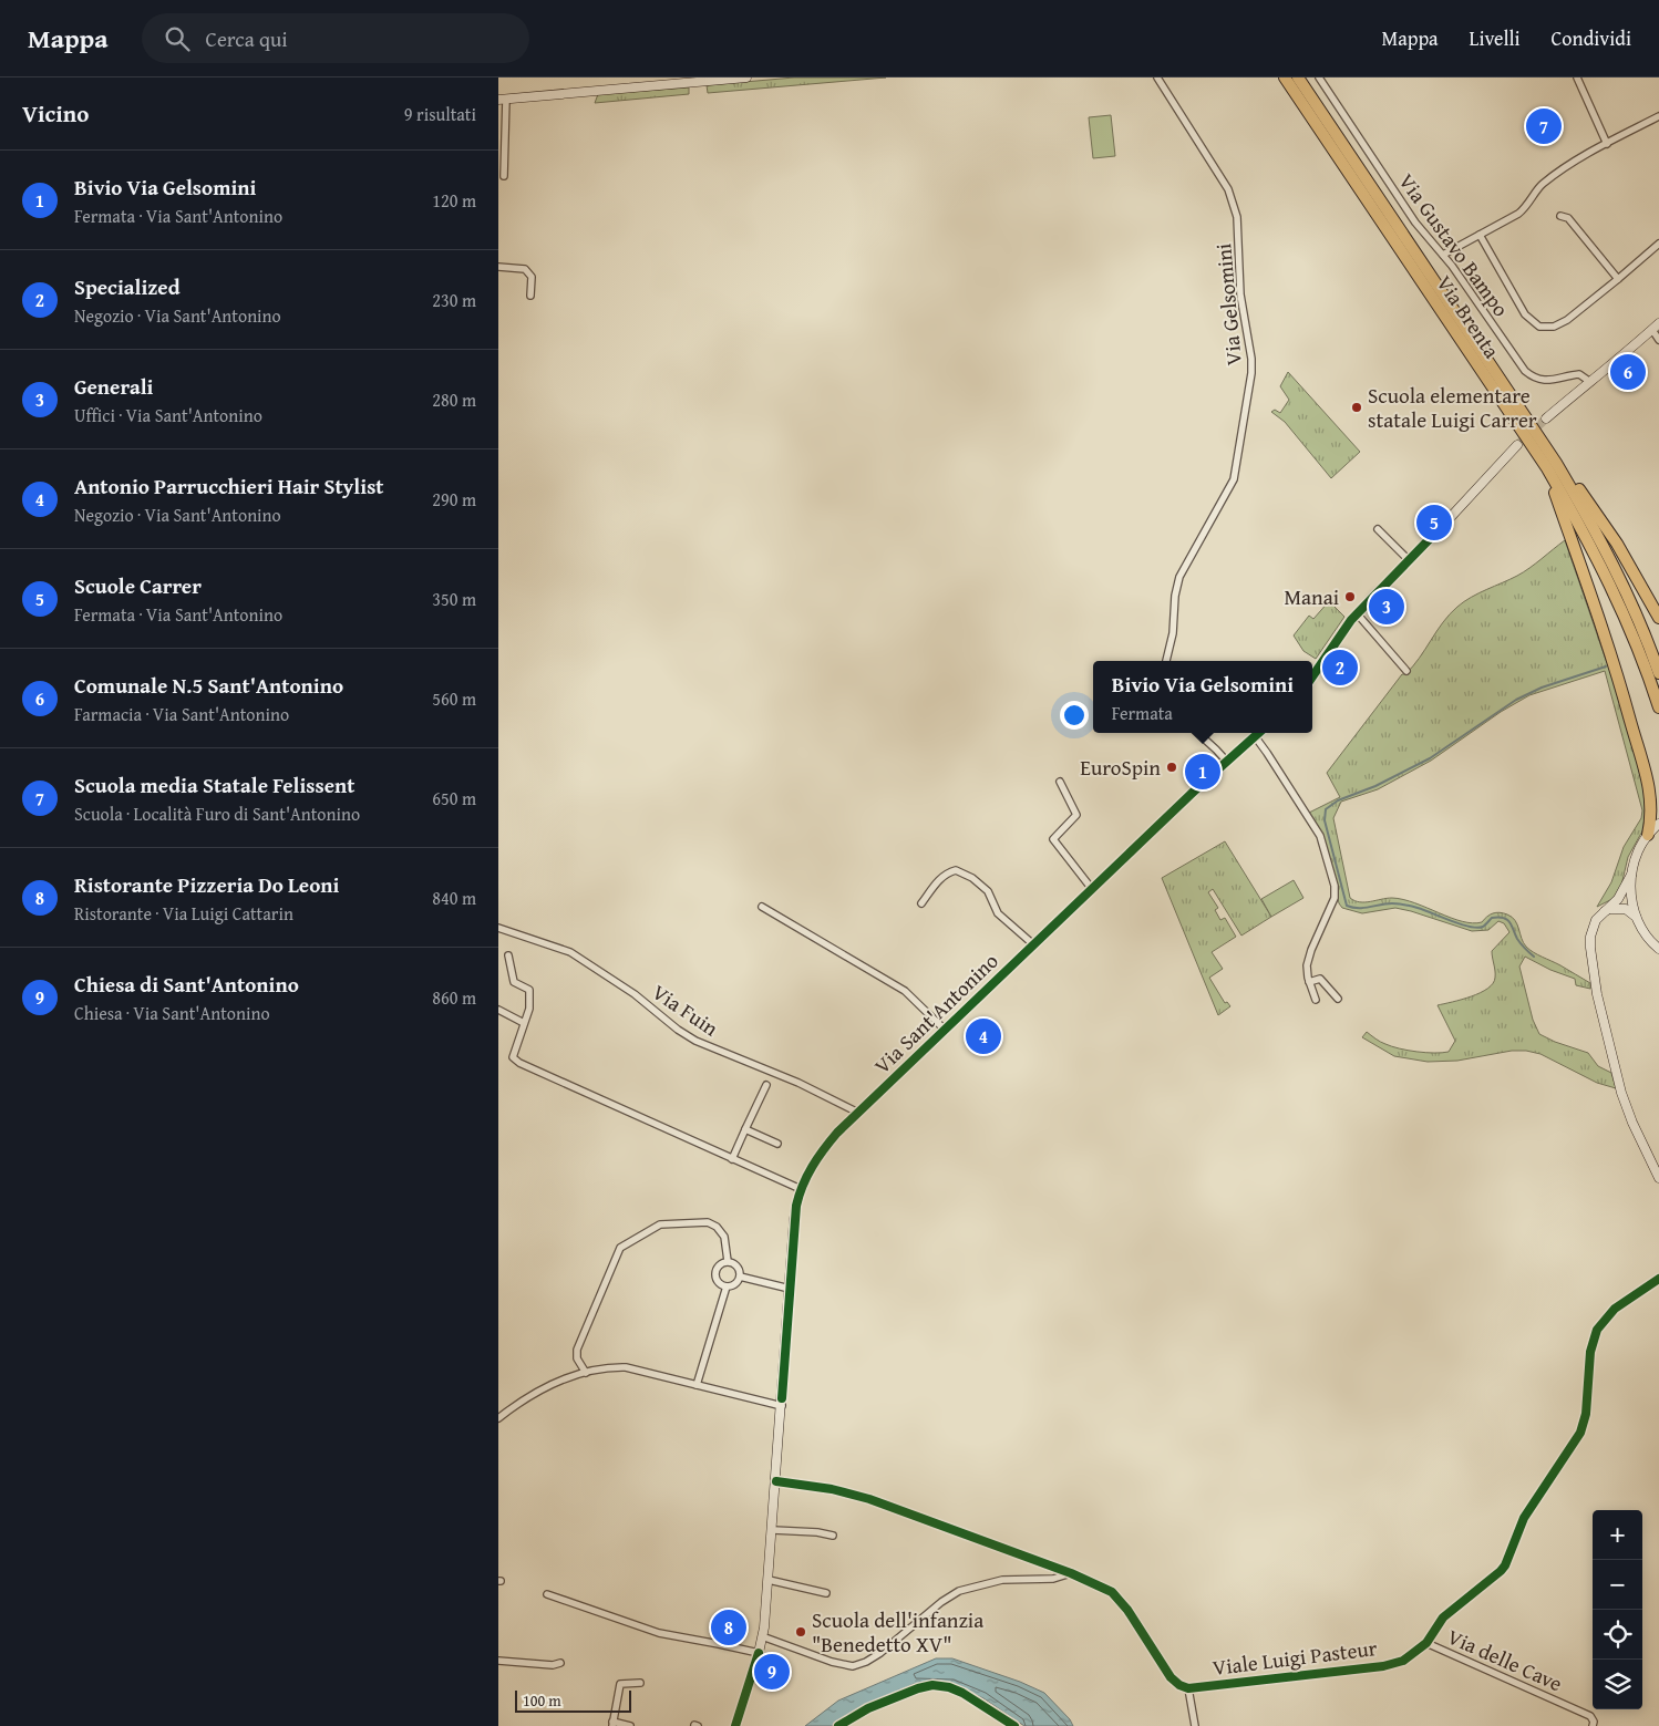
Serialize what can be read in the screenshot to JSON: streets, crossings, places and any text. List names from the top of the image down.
{
  "streets": {
    "highway": ["Via Brenta"],
    "street": [
      "Via Gustavo Bampo",
      "Via Gelsomini",
      "Via Fuin",
      "Via Sant'Antonino",
      "Viale Luigi Pasteur",
      "Via delle Cave"
    ]
  },
  "crossings": [
    ["Via Fuin", "Via Sant'Antonino"],
    ["Via Sant'Antonino", "Viale Luigi Pasteur"],
    ["Viale Luigi Pasteur", "Via delle Cave"]
  ],
  "places": [
    "Scuola elementare statale Luigi Carrer",
    "Manai",
    "EuroSpin",
    "Scuola dell'infanzia \"Benedetto XV\""
  ],
  "scale_bar": "100 m",
  "page": {
    "header": "Mappa",
    "search": "Cerca qui",
    "nav": ["Mappa", "Livelli", "Condividi"],
    "heading": ["Vicino", "9 risultati"],
    "pins": [
      "7",
      "6",
      "5",
      "3",
      "2",
      "1",
      "4",
      "8",
      "9"
    ],
    "list": [
      {
        "mark": "1",
        "name": "Bivio Via Gelsomini",
        "note": "Fermata · Via Sant'Antonino",
        "value": "120 m"
      },
      {
        "mark": "2",
        "name": "Specialized",
        "note": "Negozio · Via Sant'Antonino",
        "value": "230 m"
      },
      {
        "mark": "3",
        "name": "Generali",
        "note": "Uffici · Via Sant'Antonino",
        "value": "280 m"
      },
      {
        "mark": "4",
        "name": "Antonio Parrucchieri Hair Stylist",
        "note": "Negozio · Via Sant'Antonino",
        "value": "290 m"
      },
      {
        "mark": "5",
        "name": "Scuole Carrer",
        "note": "Fermata · Via Sant'Antonino",
        "value": "350 m"
      },
      {
        "mark": "6",
        "name": "Comunale N.5 Sant'Antonino",
        "note": "Farmacia · Via Sant'Antonino",
        "value": "560 m"
      },
      {
        "mark": "7",
        "name": "Scuola media Statale Felissent",
        "note": "Scuola · Località Furo di Sant'Antonino",
        "value": "650 m"
      },
      {
        "mark": "8",
        "name": "Ristorante Pizzeria Do Leoni",
        "note": "Ristorante · Via Luigi Cattarin",
        "value": "840 m"
      },
      {
        "mark": "9",
        "name": "Chiesa di Sant'Antonino",
        "note": "Chiesa · Via Sant'Antonino",
        "value": "860 m"
      }
    ],
    "popup": ["Bivio Via Gelsomini", "Fermata"],
    "map_buttons": ["+", "−"],
    "scale": "100 m"
  }
}
